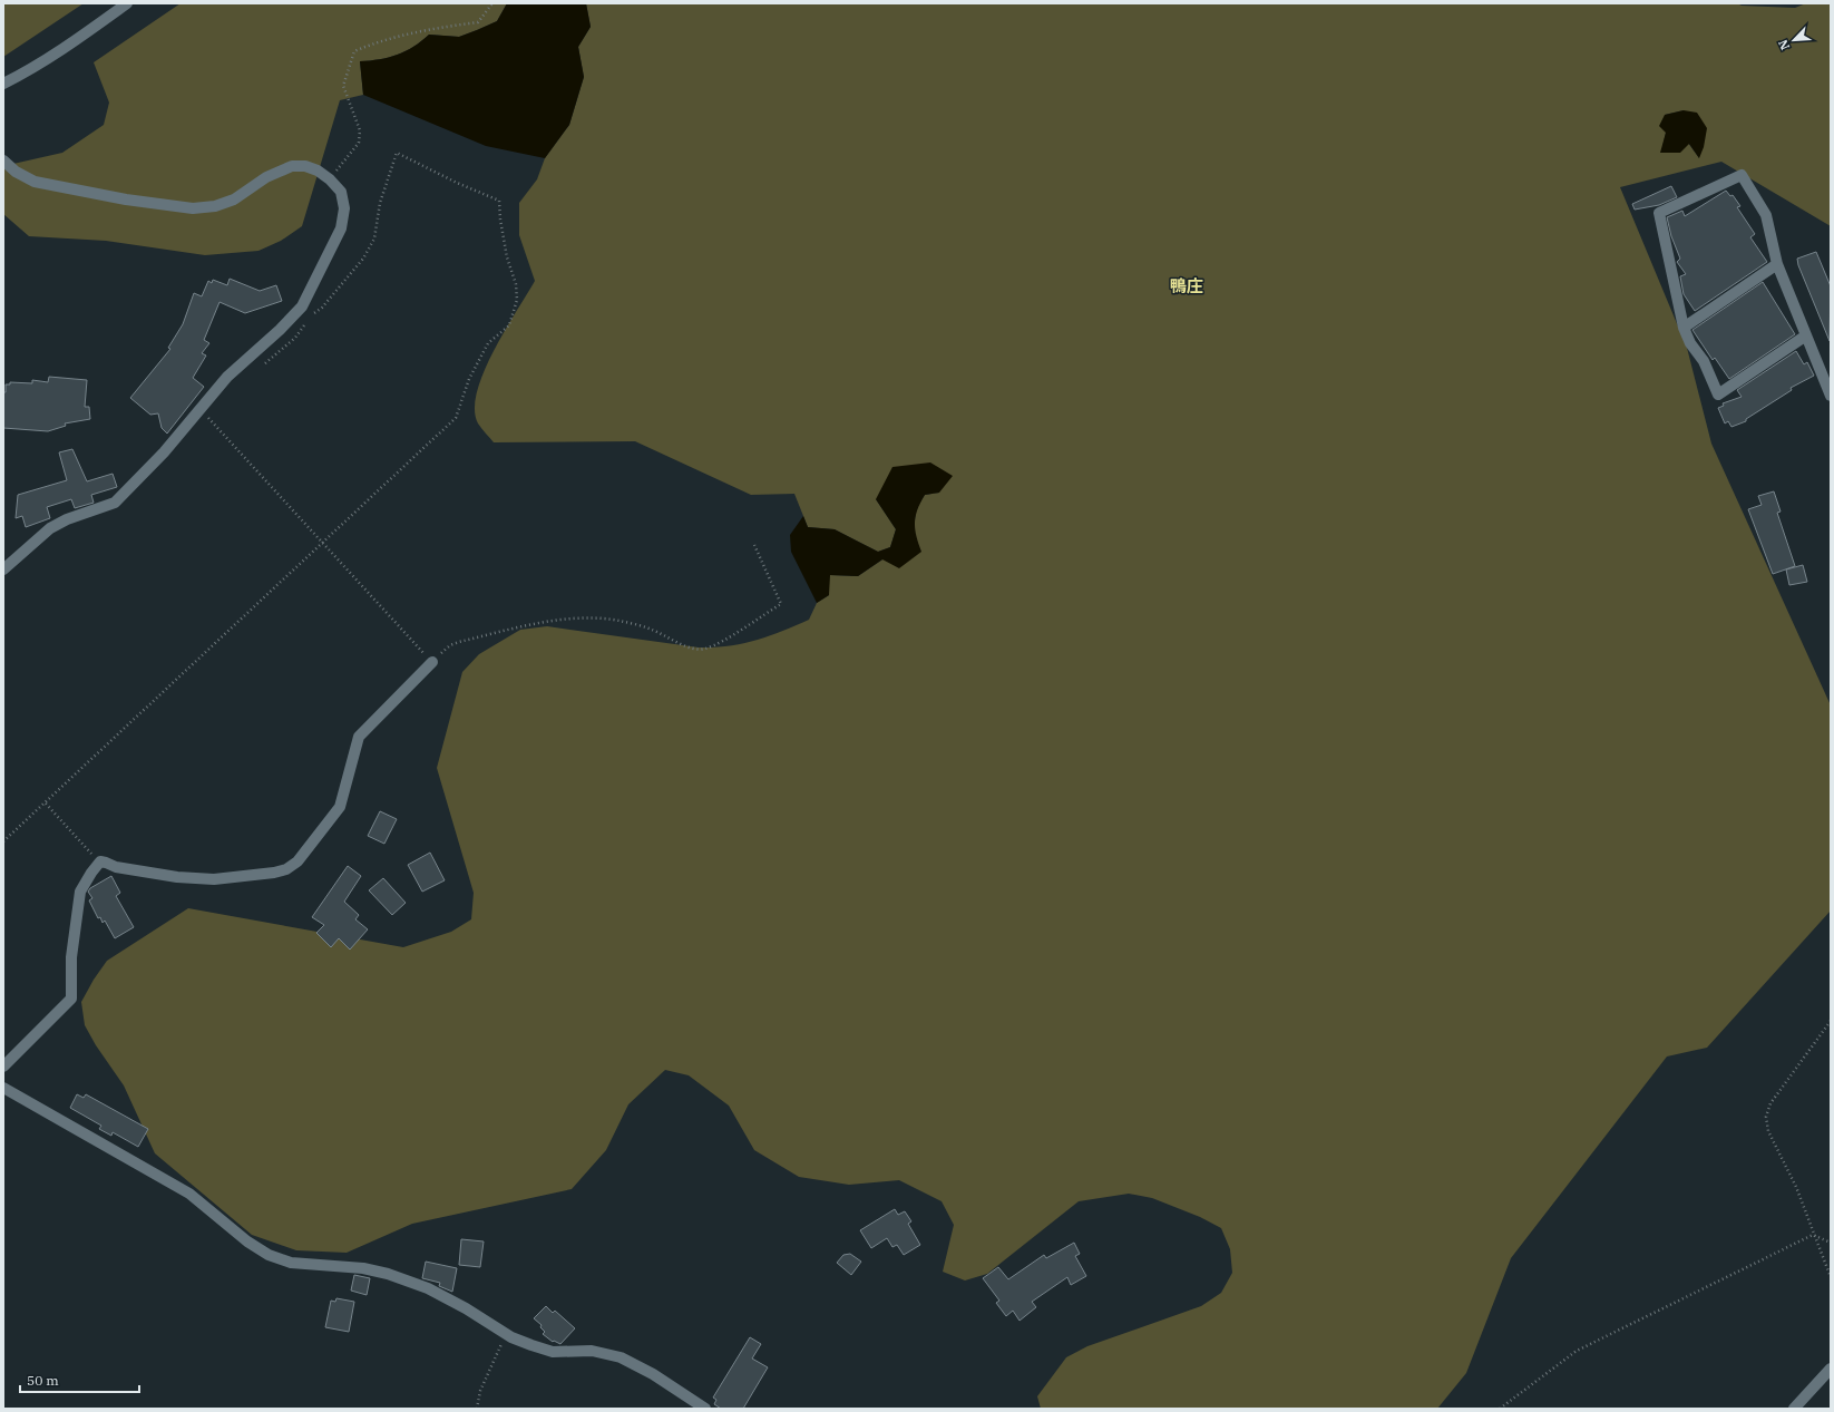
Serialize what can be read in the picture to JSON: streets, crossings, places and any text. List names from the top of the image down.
{
  "districts": ["鴨庄"],
  "scale_bar": "50 m",
  "north": "bottom left"
}
